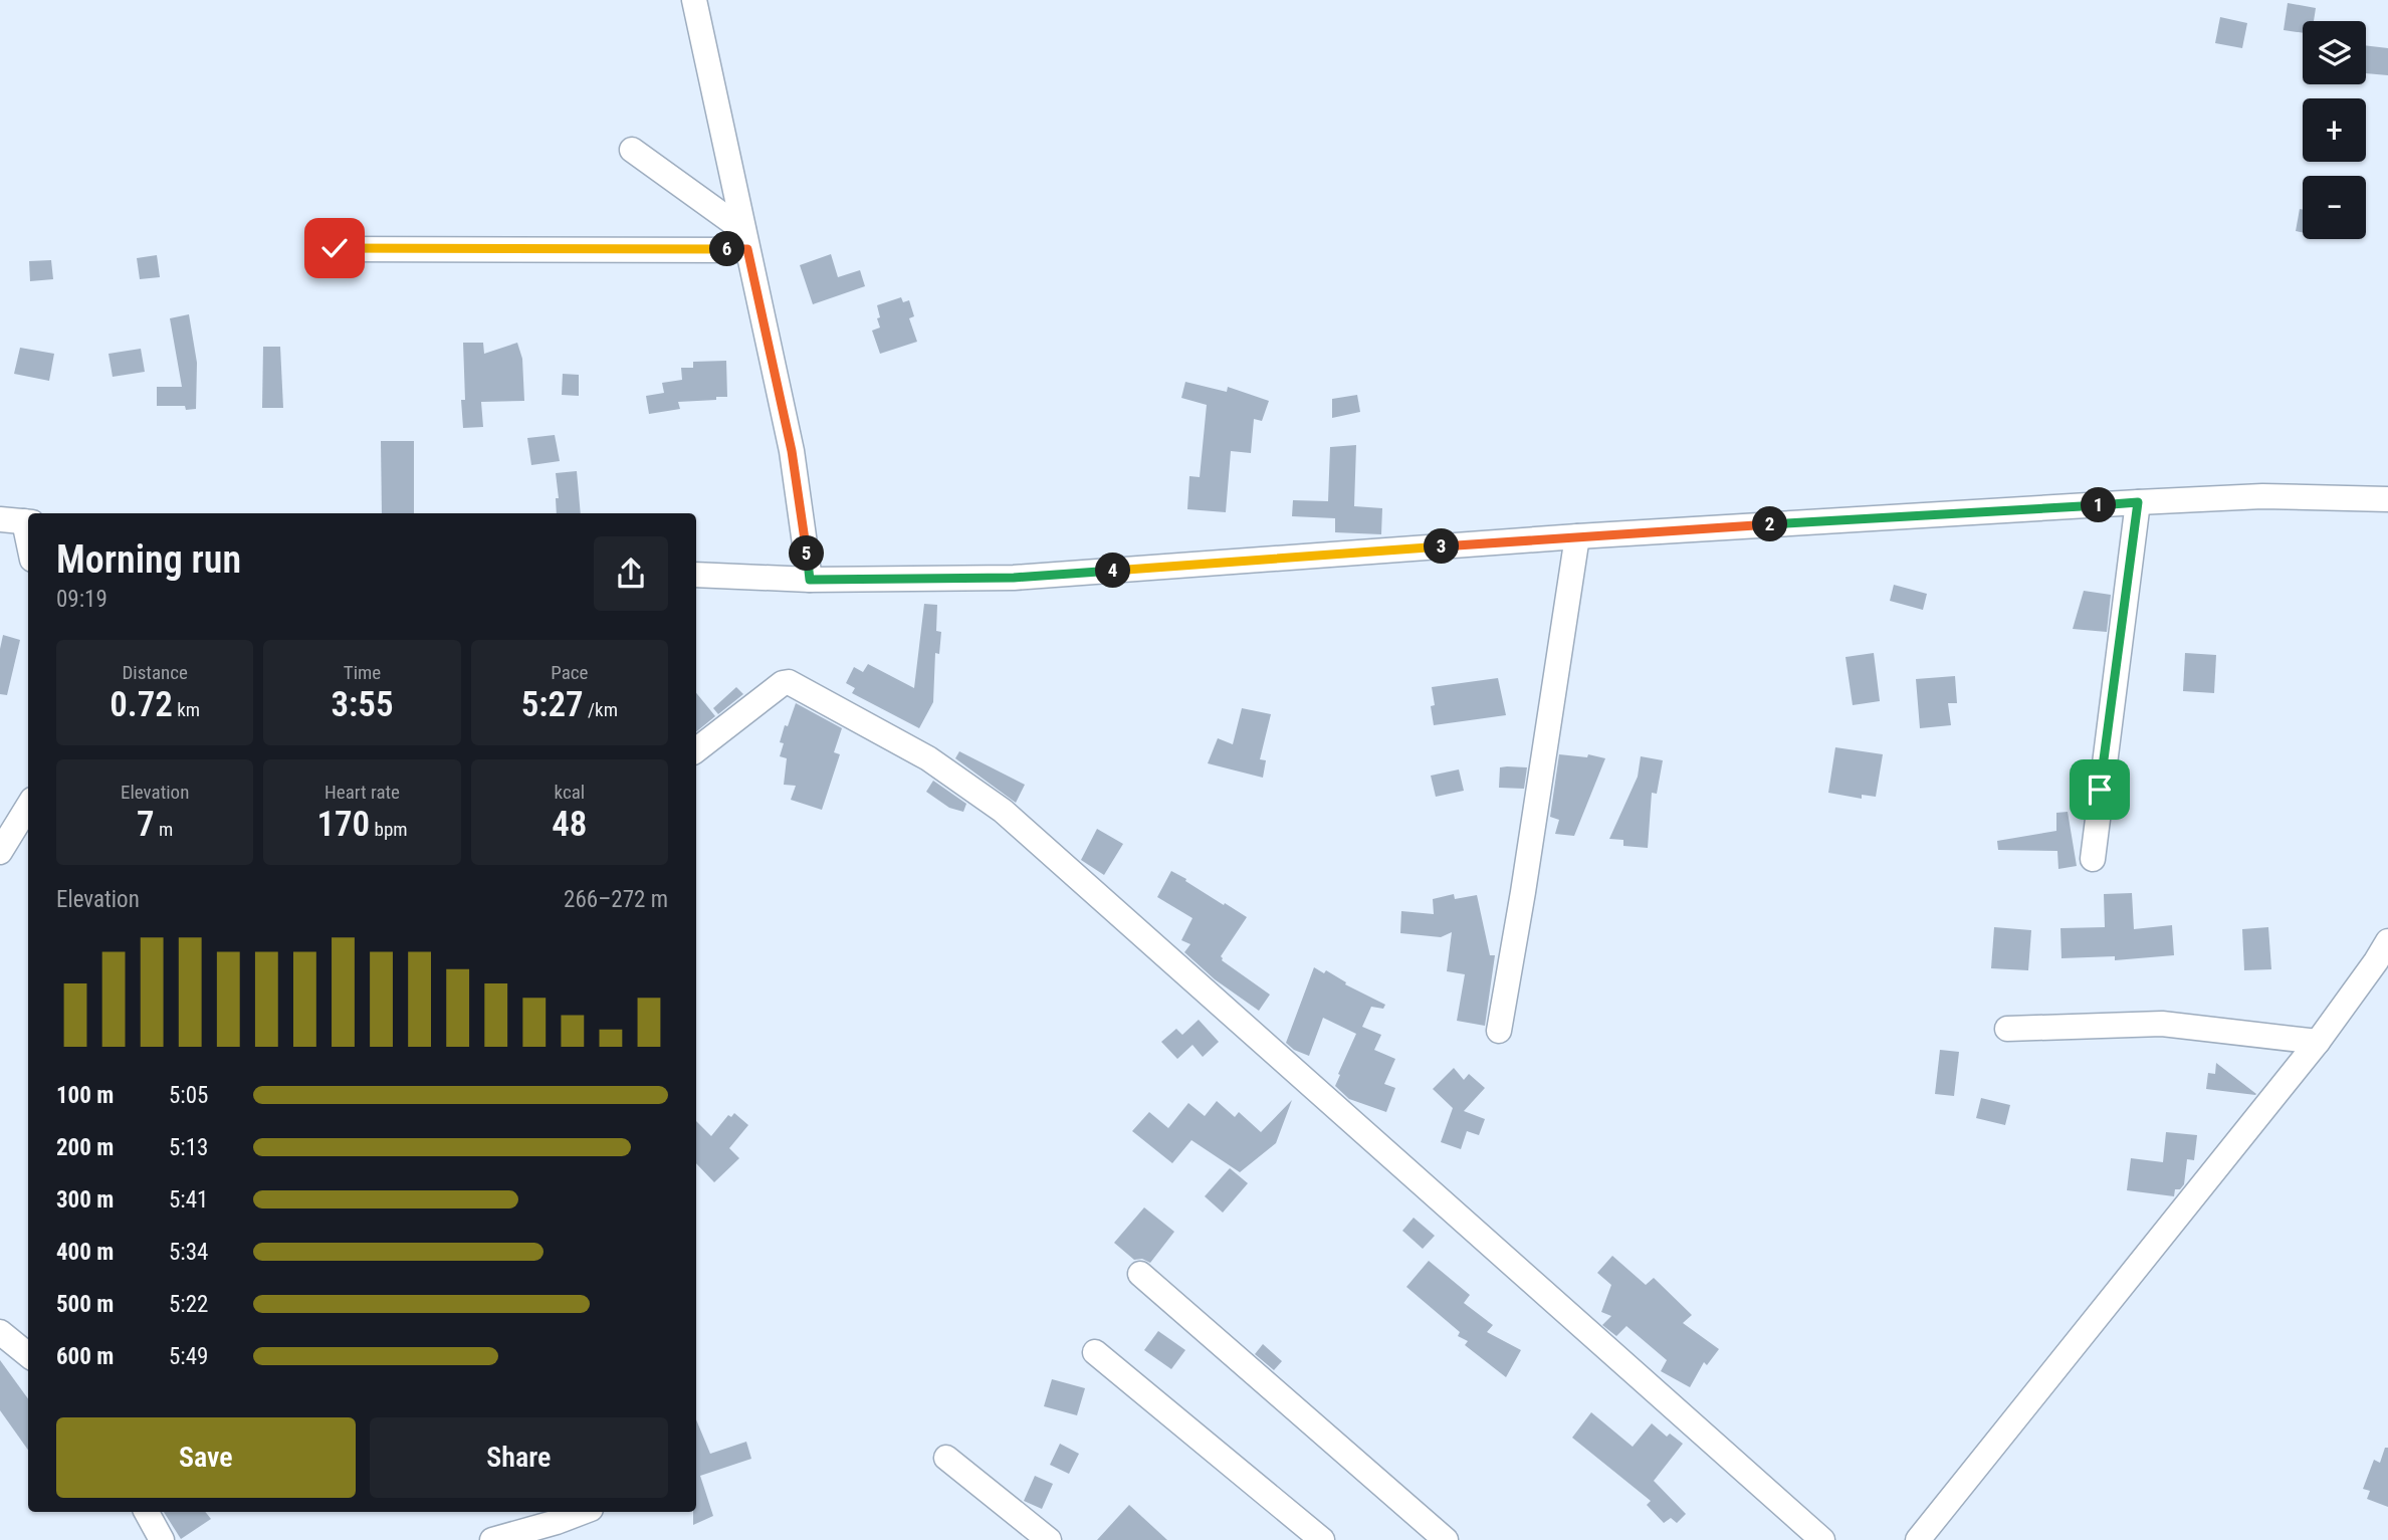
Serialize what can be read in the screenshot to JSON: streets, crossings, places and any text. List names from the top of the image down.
{
  "page": {
    "map_buttons": ["+", "−"],
    "pins": [
      "6",
      "1",
      "2",
      "3",
      "5",
      "4"
    ],
    "heading": ["Morning run", "09:19"],
    "stats": [
      ["Distance", "0.72 km"],
      ["Time", "3:55"],
      ["Pace", "5:27 /km"],
      ["Elevation", "7 m"],
      ["Heart rate", "170 bpm"],
      ["kcal", "48"]
    ],
    "chart": ["Elevation", "266–272 m"],
    "list": [
      {
        "name": "100 m",
        "note": "5:05"
      },
      {
        "name": "200 m",
        "note": "5:13"
      },
      {
        "name": "300 m",
        "note": "5:41"
      },
      {
        "name": "400 m",
        "note": "5:34"
      },
      {
        "name": "500 m",
        "note": "5:22"
      },
      {
        "name": "600 m",
        "note": "5:49"
      }
    ],
    "buttons": ["Save", "Share"]
  }
}
